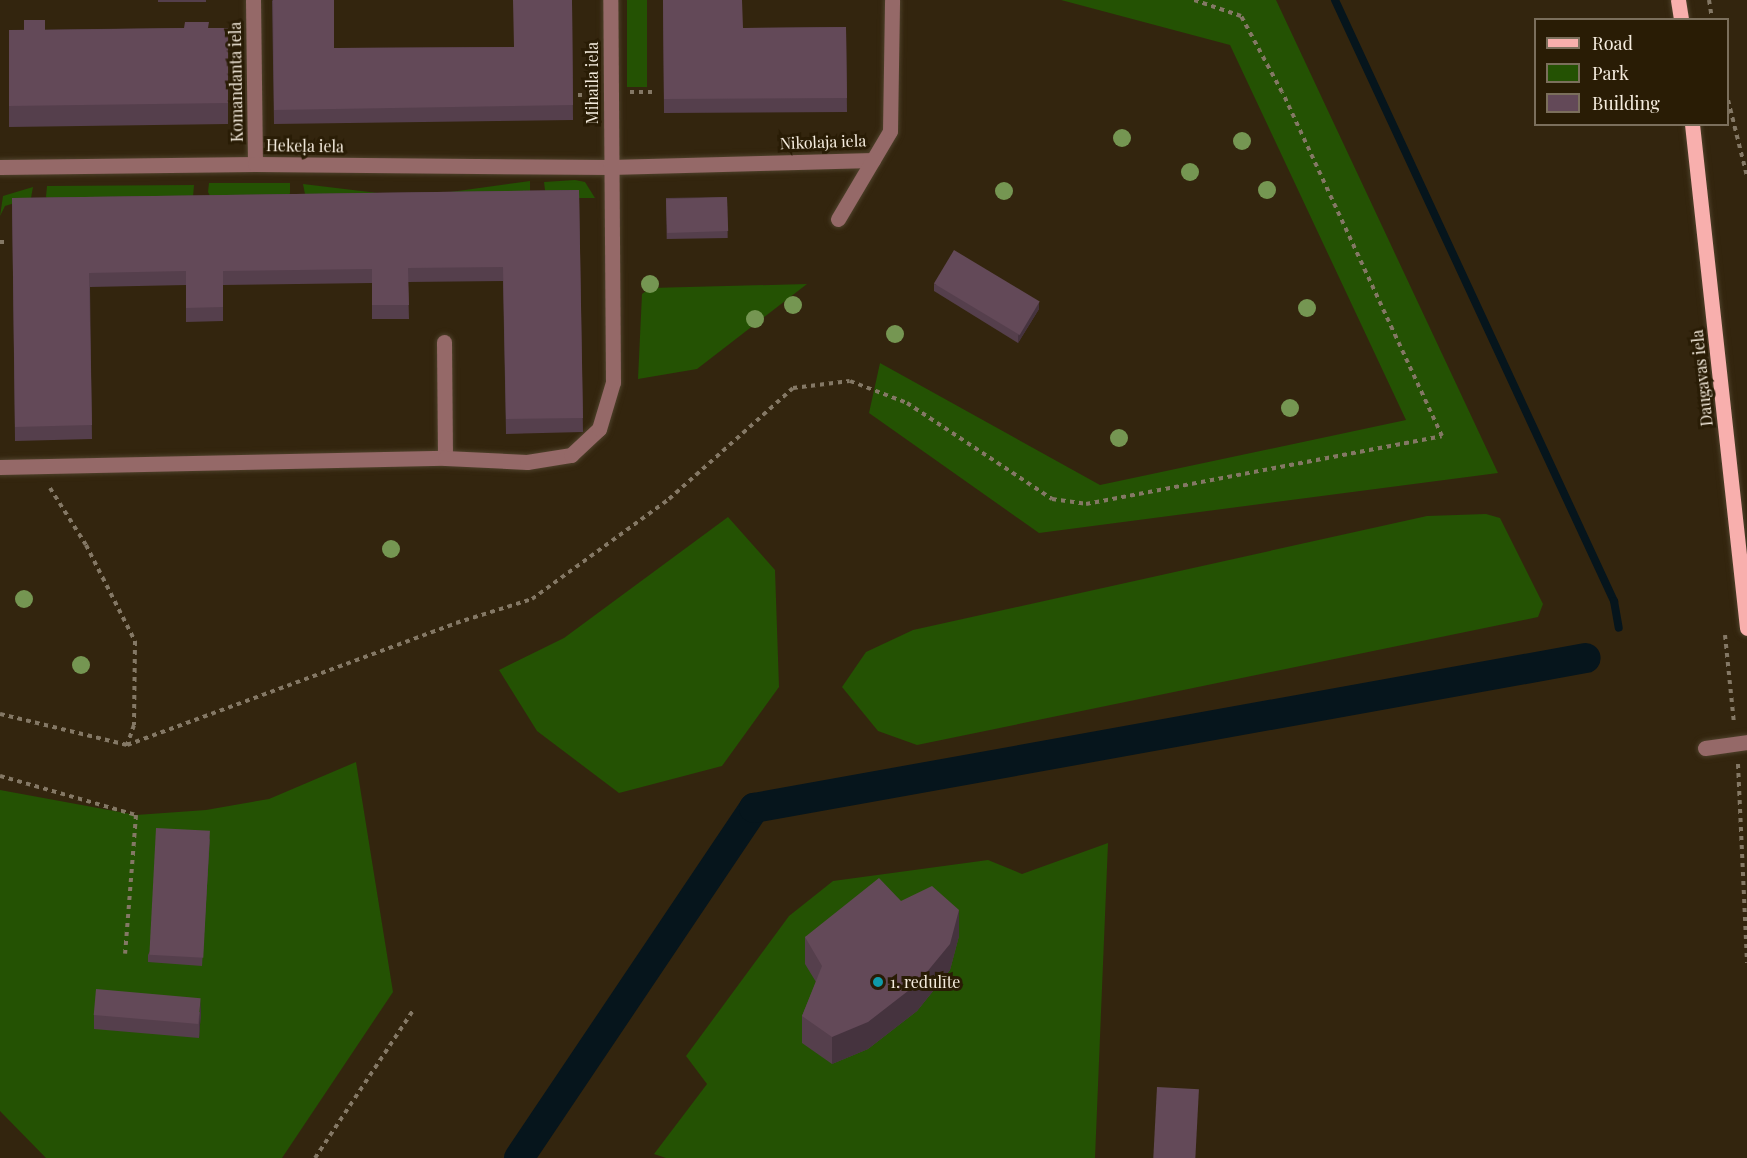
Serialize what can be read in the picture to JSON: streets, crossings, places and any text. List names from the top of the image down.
{
  "streets": {
    "main road": ["Daugavas iela"],
    "street": [
      "Komandanta iela",
      "Mihaila iela",
      "Nikolaja iela",
      "Hekeļa iela"
    ]
  },
  "crossings": [
    ["Komandanta iela", "Hekeļa iela"],
    ["Mihaila iela", "Nikolaja iela"],
    ["Mihaila iela", "Hekeļa iela"],
    ["Nikolaja iela", "Hekeļa iela"]
  ],
  "places": ["1. redulīte"],
  "legend": ["Road", "Park", "Building"]
}
